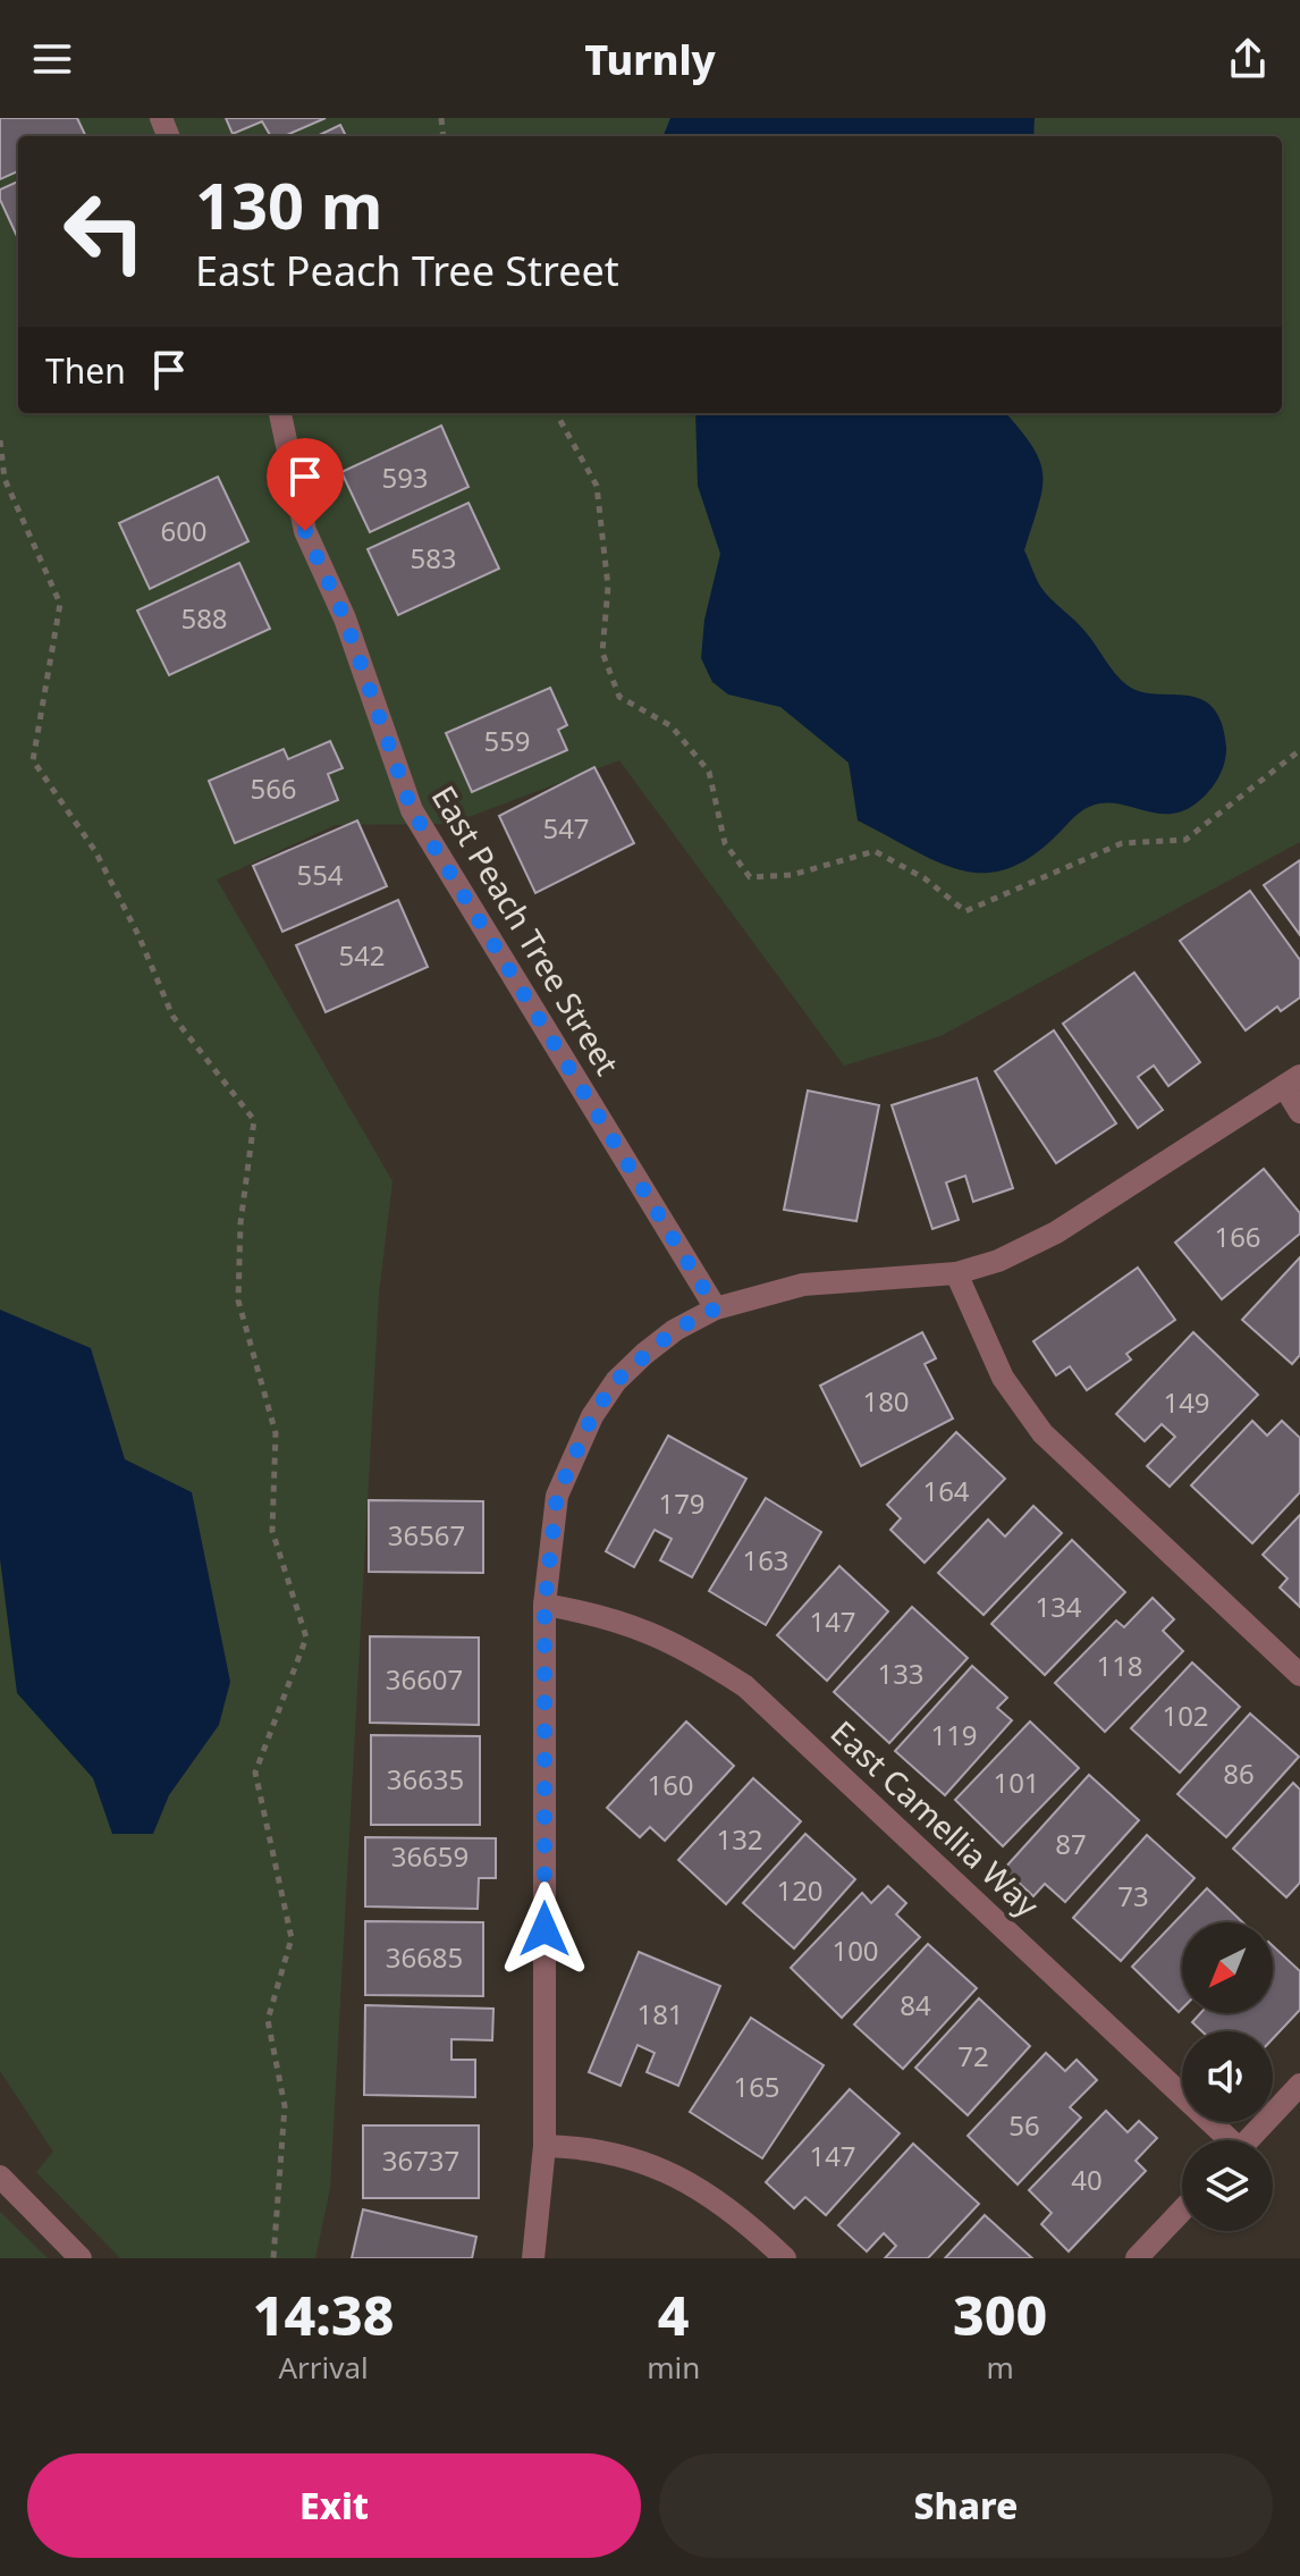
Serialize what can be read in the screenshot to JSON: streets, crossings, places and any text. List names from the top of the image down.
{
  "streets": {
    "street": ["East Peach Tree Street", "East Camellia Way"]
  },
  "house_numbers": [
    "593",
    "600",
    "583",
    "588",
    "559",
    "566",
    "547",
    "554",
    "542",
    "166",
    "180",
    "149",
    "164",
    "179",
    "36567",
    "163",
    "134",
    "147",
    "118",
    "133",
    "36607",
    "102",
    "119",
    "86",
    "36635",
    "101",
    "160",
    "132",
    "87",
    "36659",
    "120",
    "73",
    "100",
    "36685",
    "84",
    "181",
    "72",
    "165",
    "56",
    "147",
    "36737",
    "40"
  ],
  "north": "bottom left",
  "page": {
    "header": "Turnly",
    "turn": ["130 m", "East Peach Tree Street"],
    "then": "Then",
    "eta": [
      "14:38",
      "Arrival",
      "4",
      "min",
      "300",
      "m"
    ],
    "buttons": ["Exit", "Share"]
  }
}
